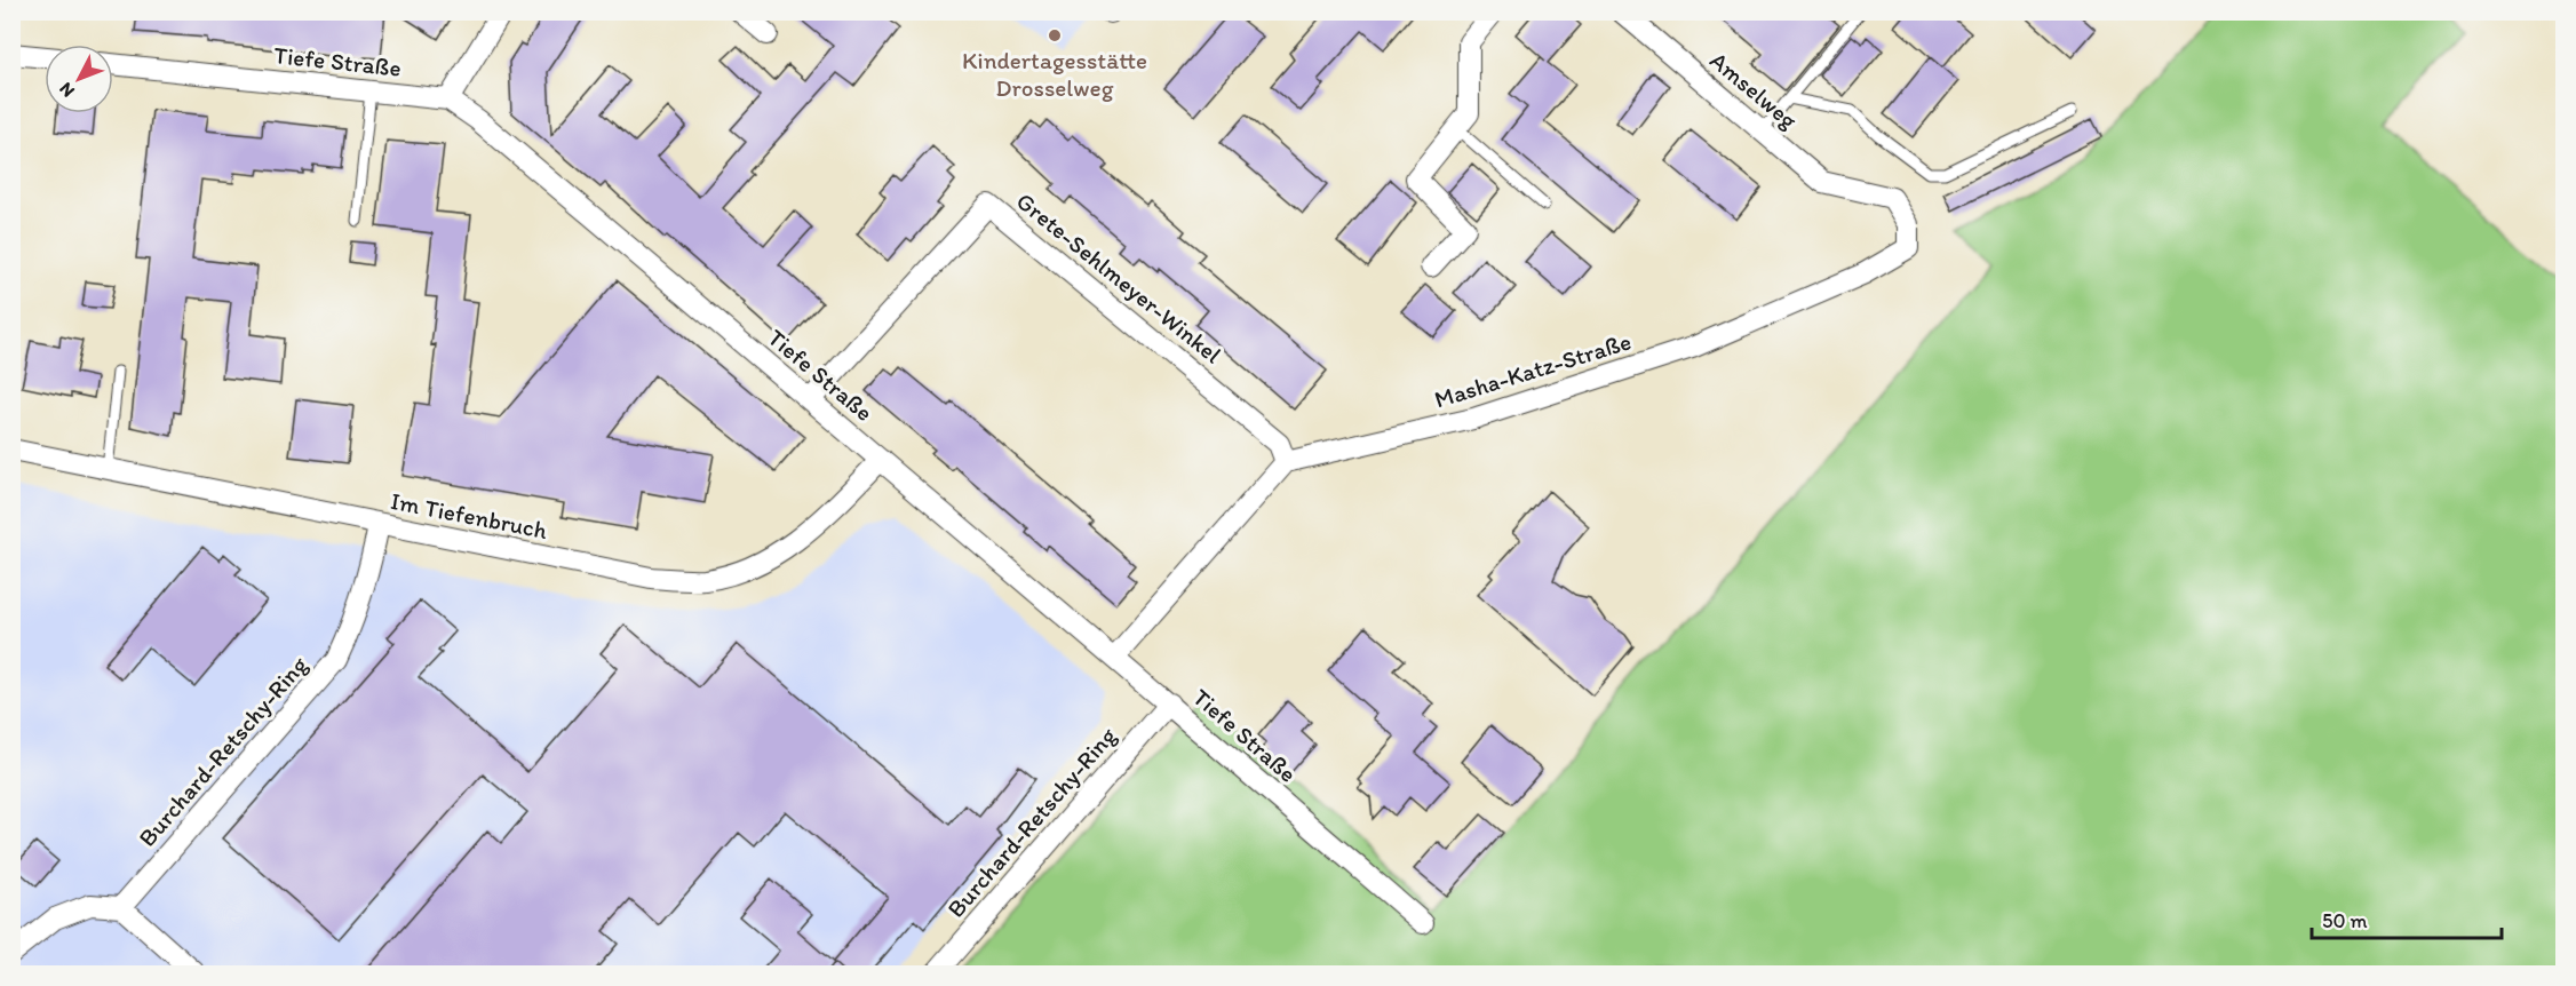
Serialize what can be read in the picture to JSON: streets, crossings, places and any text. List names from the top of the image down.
{
  "streets": {
    "street": [
      "Tiefe Straße",
      "Amselweg",
      "Grete-Sehlmeyer-Winkel",
      "Masha-Katz-Straße",
      "Im Tiefenbruch",
      "Burchard-Retschy-Ring"
    ]
  },
  "crossings": [
    ["Tiefe Straße", "Grete-Sehlmeyer-Winkel"],
    ["Tiefe Straße", "Im Tiefenbruch"],
    ["Tiefe Straße", "Burchard-Retschy-Ring"],
    ["Amselweg", "Masha-Katz-Straße"],
    ["Grete-Sehlmeyer-Winkel", "Masha-Katz-Straße"],
    ["Im Tiefenbruch", "Burchard-Retschy-Ring"]
  ],
  "places": ["Kindertagesstätte Drosselweg"],
  "scale_bar": "50 m",
  "north": "bottom left"
}
